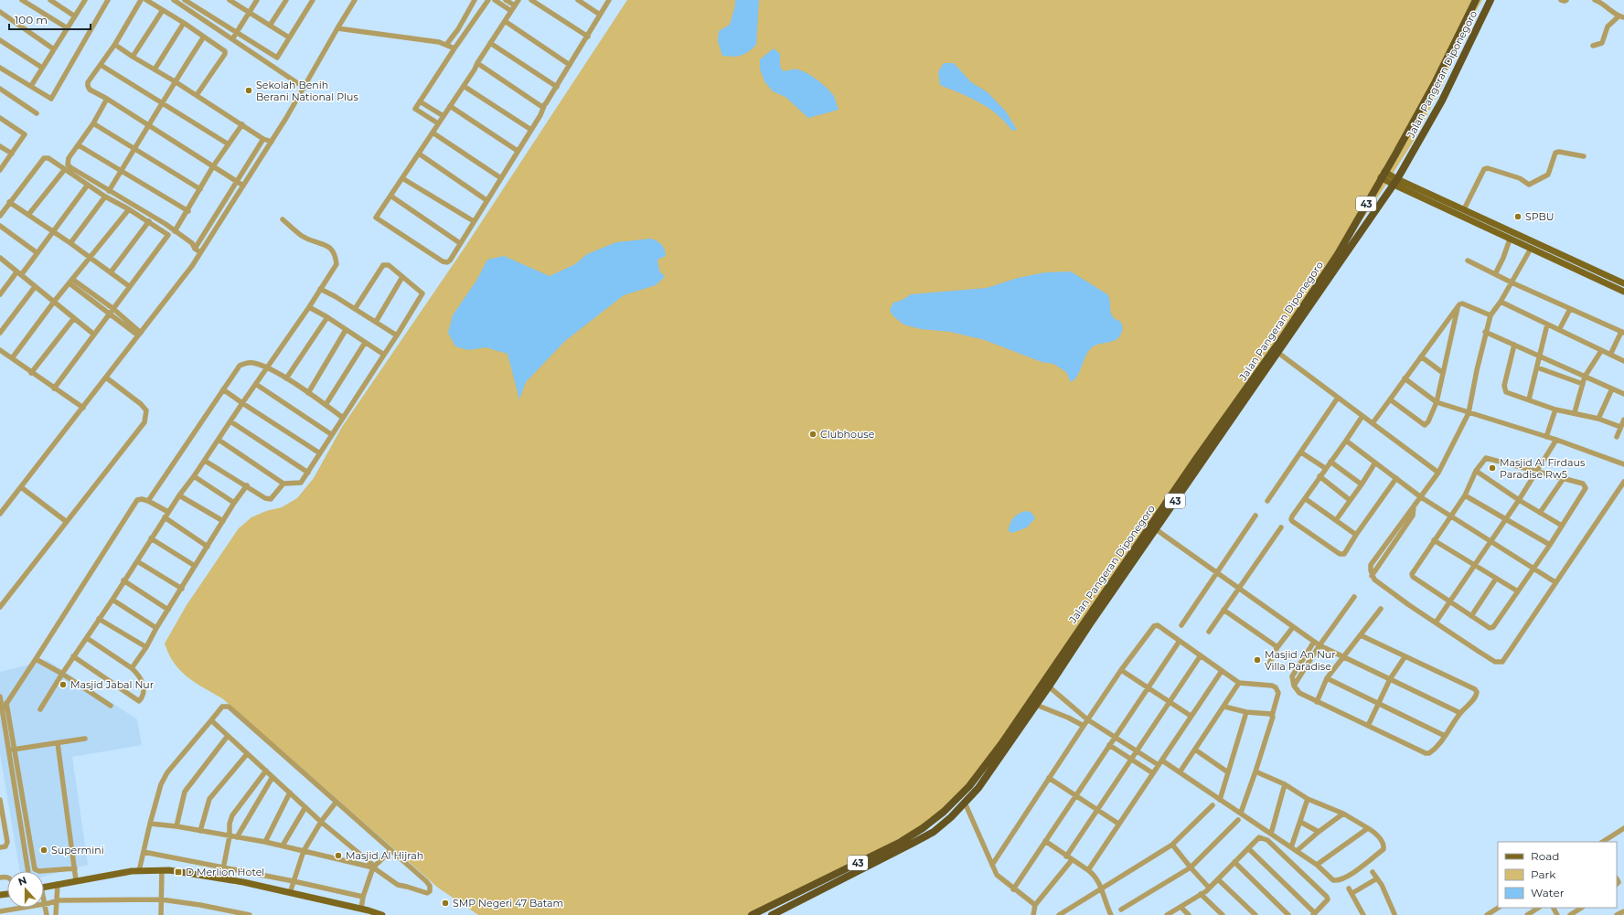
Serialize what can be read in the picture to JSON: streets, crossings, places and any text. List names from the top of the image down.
{
  "streets": {
    "highway": ["Jalan Pangeran Diponegoro", "43"]
  },
  "places": {
    "other": [
      "Sekolah Benih Berani National Plus",
      "SPBU",
      "Clubhouse",
      "Masjid Al Firdaus Paradise Rw5",
      "Masjid An Nur Villa Paradise",
      "Masjid Jabal Nur",
      "Supermini",
      "Masjid Al Hijrah",
      "SMP Negeri 47 Batam"
    ],
    "transit": ["D Merlion Hotel"]
  },
  "legend": ["Road", "Park", "Water"],
  "scale_bar": "100 m",
  "north": "top"
}
